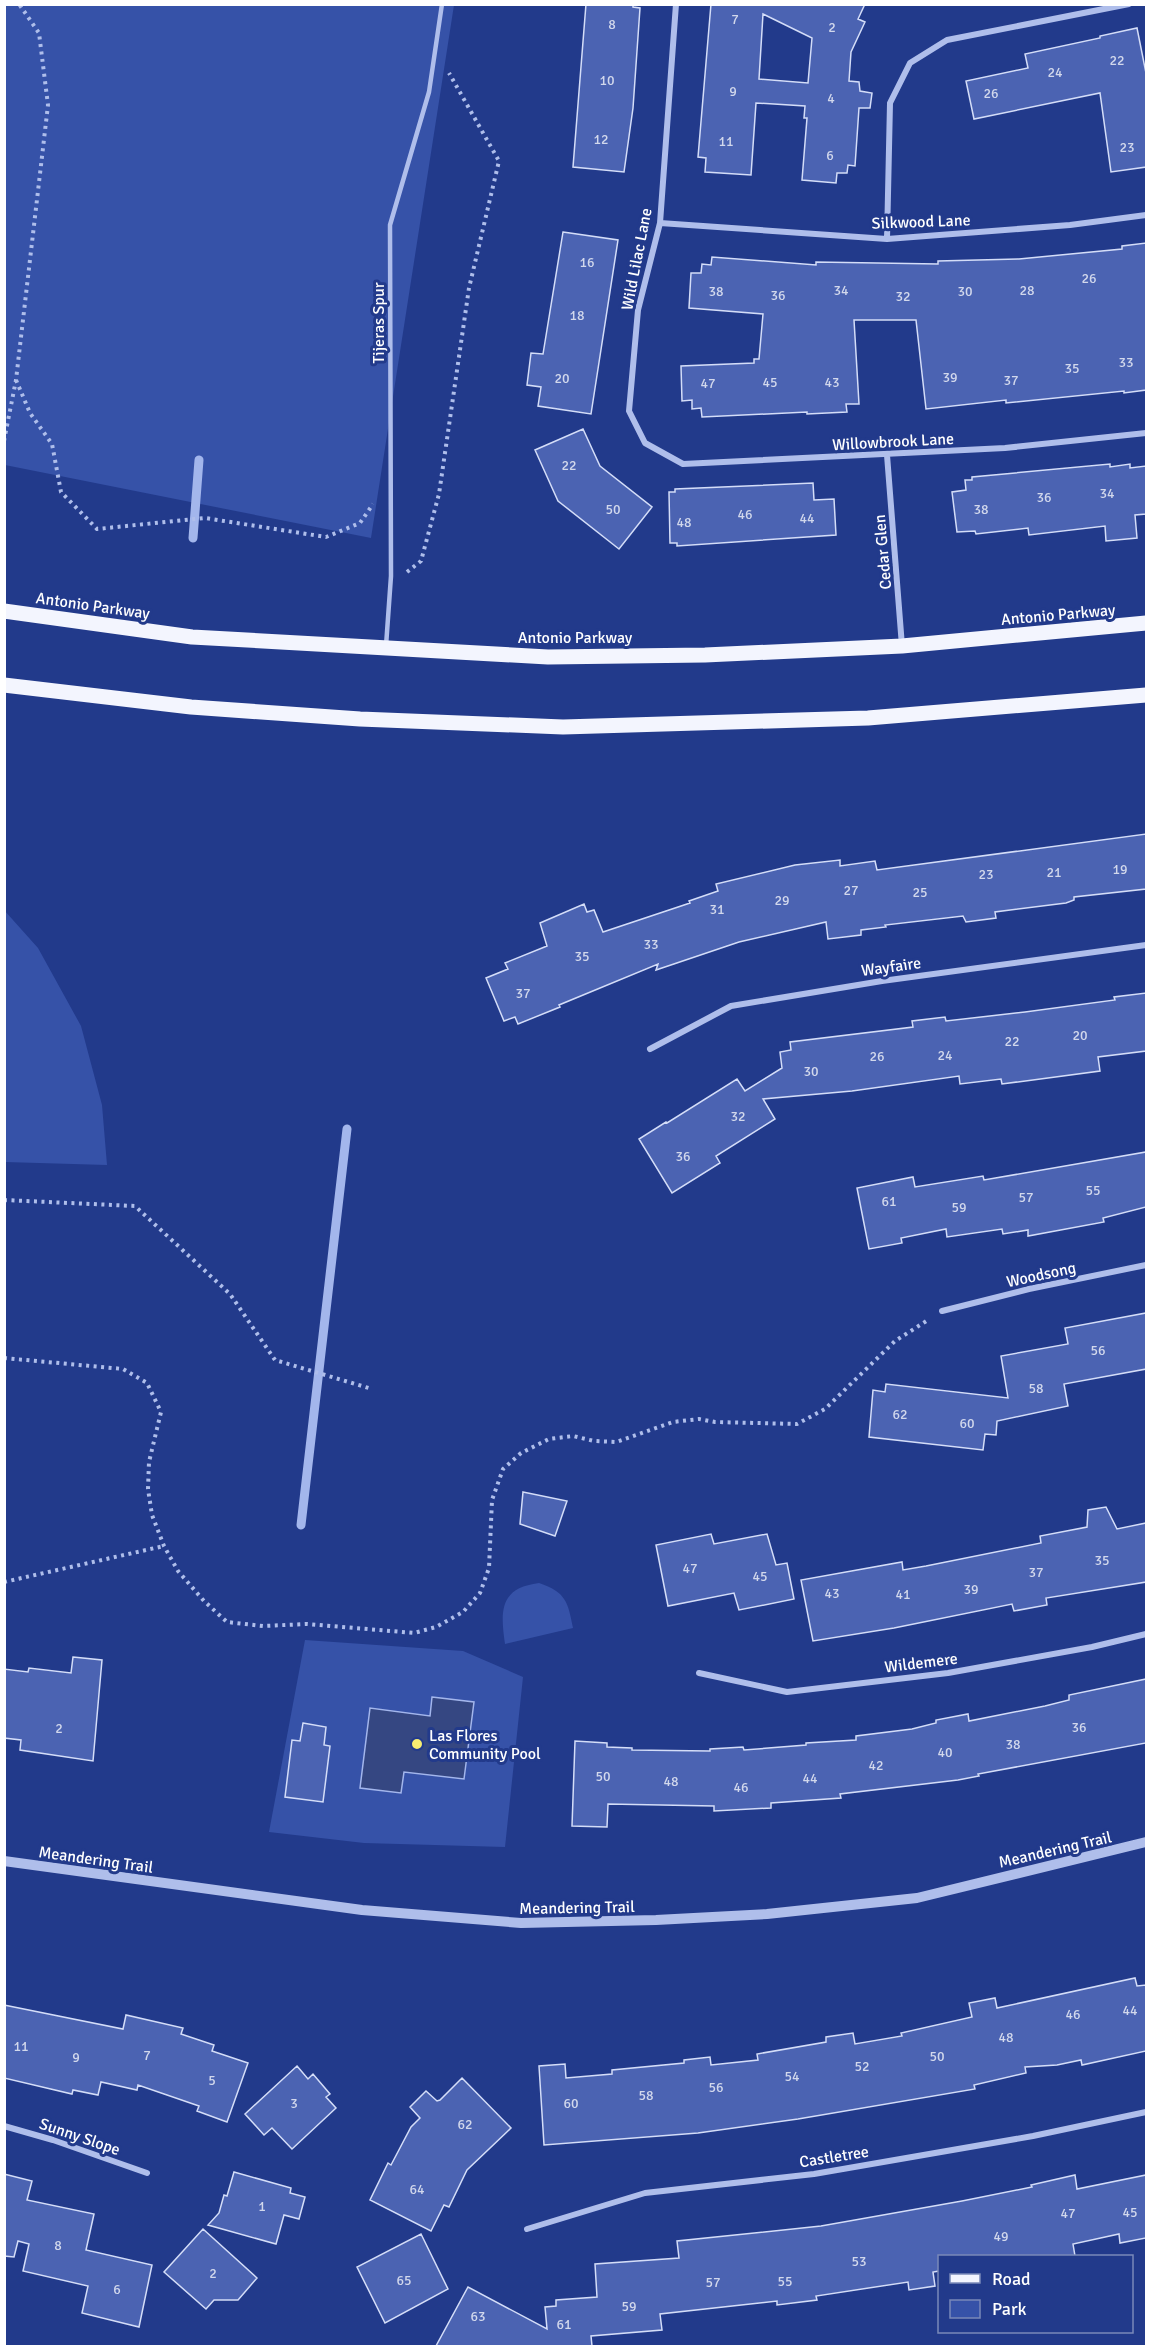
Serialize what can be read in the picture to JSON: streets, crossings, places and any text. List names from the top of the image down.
{
  "streets": {
    "main road": ["Antonio Parkway"],
    "street": [
      "Silkwood Lane",
      "Wild Lilac Lane",
      "Willowbrook Lane",
      "Cedar Glen",
      "Wayfaire",
      "Woodsong",
      "Wildemere",
      "Meandering Trail",
      "Sunny Slope",
      "Castletree"
    ],
    "lane": ["Tijeras Spur"]
  },
  "crossings": [
    ["Silkwood Lane", "Wild Lilac Lane"],
    ["Wild Lilac Lane", "Willowbrook Lane"],
    ["Tijeras Spur", "Antonio Parkway"],
    ["Willowbrook Lane", "Cedar Glen"],
    ["Cedar Glen", "Antonio Parkway"]
  ],
  "places": ["Las Flores Community Pool"],
  "house_numbers": [
    "7",
    "8",
    "2",
    "22",
    "24",
    "10",
    "9",
    "26",
    "4",
    "12",
    "11",
    "23",
    "6",
    "16",
    "26",
    "34",
    "28",
    "38",
    "30",
    "36",
    "32",
    "18",
    "33",
    "35",
    "39",
    "20",
    "37",
    "45",
    "43",
    "47",
    "22",
    "34",
    "36",
    "50",
    "38",
    "46",
    "44",
    "48",
    "19",
    "21",
    "23",
    "27",
    "25",
    "29",
    "31",
    "33",
    "35",
    "37",
    "20",
    "22",
    "24",
    "26",
    "30",
    "32",
    "36",
    "55",
    "57",
    "61",
    "59",
    "56",
    "58",
    "62",
    "60",
    "35",
    "47",
    "37",
    "45",
    "39",
    "43",
    "41",
    "36",
    "2",
    "38",
    "40",
    "42",
    "50",
    "44",
    "48",
    "46",
    "44",
    "46",
    "48",
    "11",
    "7",
    "50",
    "9",
    "52",
    "54",
    "5",
    "56",
    "58",
    "3",
    "60",
    "62",
    "64",
    "1",
    "45",
    "47",
    "49",
    "8",
    "53",
    "2",
    "65",
    "55",
    "57",
    "6",
    "59",
    "63",
    "61"
  ],
  "legend": ["Road", "Park"]
}
